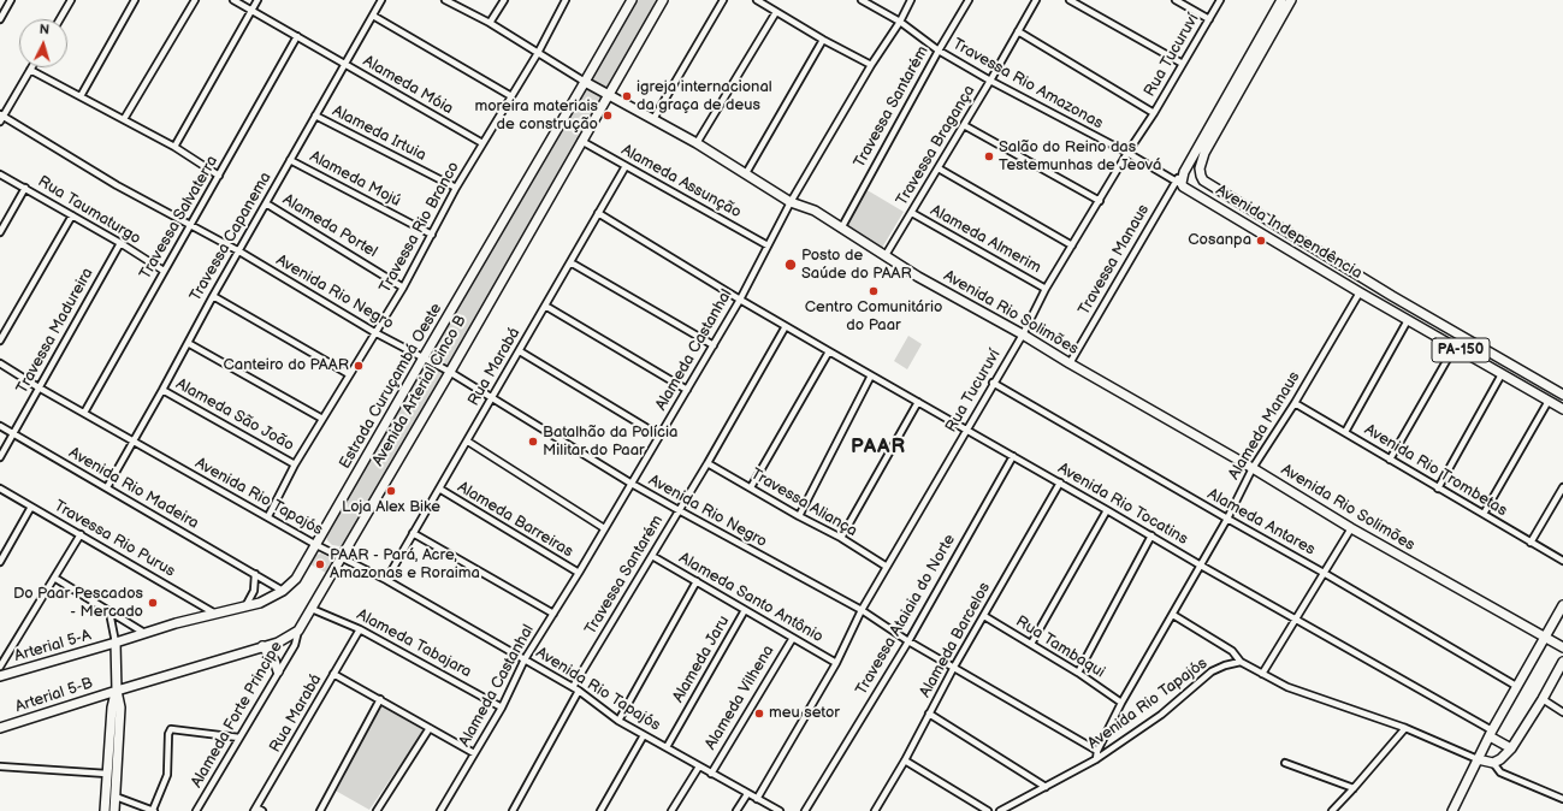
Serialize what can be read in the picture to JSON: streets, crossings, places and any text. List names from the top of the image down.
{
  "streets": {
    "main road": [
      "Avenida Independência",
      "Avenida Rio Solimões",
      "PA-150",
      "Estrada Curuçambá Oeste",
      "Avenida Arterial Cinco B",
      "Arterial 5-A",
      "Arterial 5-B"
    ],
    "street": [
      "Rua Tucuruví",
      "Travessa Rio Amazonas",
      "Alameda Móia",
      "Travessa Santarém",
      "Alameda Irtuia",
      "Travessa Bragança",
      "Alameda Mojú",
      "Alameda Assunção",
      "Rua Taumaturgo",
      "Travessa Salvaterra",
      "Alameda Portel",
      "Travessa Rio Branco",
      "Travessa Capanema",
      "Alameda Almerim",
      "Travessa Manaus",
      "Avenida Rio Negro",
      "Travessa Madureira",
      "Alameda Castanhal",
      "Rua Marabá",
      "Alameda São João",
      "Alameda Manaus",
      "Avenida Rio Trombetas",
      "Avenida Rio Madeira",
      "Avenida Rio Tapajós",
      "Travessa Aliança",
      "Avenida Rio Tocatins",
      "Alameda Barreiras",
      "Alameda Antares",
      "Travessa Rio Purus",
      "Alameda Santo Antônio",
      "Travessa Ataiaia do Norte",
      "Alameda Barcelos",
      "Alameda Tabajara",
      "Rua Tambaqui",
      "Alameda Jaru",
      "Alameda Vilhena",
      "Alameda Forte Principe"
    ]
  },
  "crossings": [
    ["Rua Tucuruví", "Travessa Rio Amazonas"],
    ["Rua Tucuruví", "Alameda Almerim"],
    ["Rua Tucuruví", "Avenida Rio Negro"],
    ["Rua Tucuruví", "Avenida Rio Solimões"],
    ["Rua Tucuruví", "Avenida Rio Tapajós"],
    ["Rua Tucuruví", "Travessa Aliança"],
    ["Rua Tucuruví", "Avenida Rio Tocatins"],
    ["Rua Tucuruví", "Alameda Antares"],
    ["Rua Tucuruví", "Alameda Santo Antônio"],
    ["Travessa Rio Amazonas", "Travessa Santarém"],
    ["Travessa Rio Amazonas", "Travessa Bragança"],
    ["Travessa Rio Amazonas", "Avenida Independência"],
    ["Travessa Rio Amazonas", "Travessa Manaus"],
    ["Travessa Rio Amazonas", "Alameda Castanhal"],
    ["Alameda Móia", "Travessa Salvaterra"],
    ["Alameda Móia", "Travessa Rio Branco"],
    ["Alameda Móia", "Travessa Capanema"],
    ["Travessa Santarém", "Avenida Rio Negro"],
    ["Travessa Santarém", "Avenida Rio Solimões"],
    ["Travessa Santarém", "Avenida Rio Tapajós"],
    ["Travessa Santarém", "Travessa Aliança"],
    ["Travessa Santarém", "Avenida Rio Tocatins"],
    ["Travessa Santarém", "Alameda Santo Antônio"],
    ["Alameda Irtuia", "Travessa Rio Branco"],
    ["Alameda Irtuia", "Travessa Capanema"],
    ["Travessa Bragança", "Alameda Almerim"],
    ["Travessa Bragança", "Avenida Rio Solimões"],
    ["Alameda Mojú", "Travessa Rio Branco"],
    ["Alameda Mojú", "Travessa Capanema"],
    ["Alameda Assunção", "Alameda Castanhal"],
    ["Alameda Assunção", "Rua Marabá"],
    ["Alameda Assunção", "Avenida Arterial Cinco B"],
    ["Rua Taumaturgo", "Travessa Salvaterra"],
    ["Rua Taumaturgo", "Travessa Madureira"],
    ["Travessa Salvaterra", "Avenida Rio Negro"],
    ["Travessa Salvaterra", "Avenida Rio Tapajós"],
    ["Alameda Portel", "Travessa Rio Branco"],
    ["Alameda Portel", "Travessa Capanema"],
    ["Travessa Rio Branco", "Avenida Rio Negro"],
    ["Travessa Rio Branco", "Avenida Rio Solimões"],
    ["Travessa Rio Branco", "Alameda São João"],
    ["Travessa Rio Branco", "Avenida Rio Tapajós"],
    ["Avenida Independência", "Travessa Manaus"],
    ["Avenida Independência", "Alameda Manaus"],
    ["Travessa Capanema", "Avenida Rio Negro"],
    ["Travessa Capanema", "Alameda São João"],
    ["Travessa Capanema", "Avenida Rio Madeira"],
    ["Travessa Capanema", "Avenida Rio Tapajós"],
    ["Travessa Manaus", "Avenida Rio Solimões"],
    ["Avenida Rio Negro", "Alameda Castanhal"],
    ["Avenida Rio Negro", "Rua Marabá"],
    ["Avenida Rio Negro", "Estrada Curuçambá Oeste"],
    ["Avenida Rio Negro", "Avenida Arterial Cinco B"],
    ["Avenida Rio Negro", "Alameda Manaus"],
    ["Avenida Rio Negro", "Travessa Ataiaia do Norte"],
    ["Avenida Rio Negro", "Alameda Barcelos"],
    ["Avenida Rio Solimões", "Alameda Castanhal"],
    ["Avenida Rio Solimões", "Estrada Curuçambá Oeste"],
    ["Avenida Rio Solimões", "Avenida Arterial Cinco B"],
    ["Avenida Rio Solimões", "Alameda Manaus"],
    ["Travessa Madureira", "Avenida Rio Madeira"],
    ["Travessa Madureira", "Avenida Rio Tapajós"],
    ["Alameda Castanhal", "Avenida Rio Tapajós"],
    ["Alameda Castanhal", "Avenida Rio Tocatins"],
    ["Alameda Castanhal", "Alameda Barreiras"],
    ["Alameda Castanhal", "Alameda Tabajara"],
    ["Rua Marabá", "Avenida Rio Tapajós"],
    ["Rua Marabá", "Avenida Rio Tocatins"],
    ["Rua Marabá", "Alameda Barreiras"],
    ["Rua Marabá", "Alameda Tabajara"],
    ["Estrada Curuçambá Oeste", "Avenida Rio Madeira"],
    ["Estrada Curuçambá Oeste", "Avenida Rio Tapajós"],
    ["Estrada Curuçambá Oeste", "Travessa Rio Purus"],
    ["Estrada Curuçambá Oeste", "Arterial 5-A"],
    ["Avenida Arterial Cinco B", "Avenida Rio Tapajós"],
    ["Avenida Arterial Cinco B", "Alameda Tabajara"],
    ["Avenida Arterial Cinco B", "Alameda Forte Principe"],
    ["Alameda Manaus", "Avenida Rio Trombetas"],
    ["Alameda Manaus", "Avenida Rio Tocatins"],
    ["Alameda Manaus", "Alameda Antares"],
    ["Alameda Manaus", "Rua Tambaqui"],
    ["Avenida Rio Tapajós", "Alameda Jaru"],
    ["Avenida Rio Tapajós", "Alameda Vilhena"],
    ["Avenida Rio Tocatins", "Travessa Ataiaia do Norte"],
    ["Avenida Rio Tocatins", "Alameda Barcelos"],
    ["Alameda Santo Antônio", "Alameda Jaru"],
    ["Alameda Santo Antônio", "Alameda Vilhena"],
    ["Alameda Barcelos", "Rua Tambaqui"]
  ],
  "districts": ["PAAR"],
  "places": [
    "igreja internacional da graça de deus",
    "moreira materiais de construção",
    "Salão do Reino das Testemunhas de Jeová",
    "Cosanpa",
    "Posto de Saúde do PAAR",
    "Centro Comunitário do Paar",
    "Canteiro do PAAR",
    "Batalhão da Polícia Militar do Paar",
    "Loja Alex Bike",
    "PAAR - Pará, Acre, Amazonas e Roraima",
    "Do Paar Pescados - Mercado",
    "meu setor"
  ],
  "north": "top"
}
